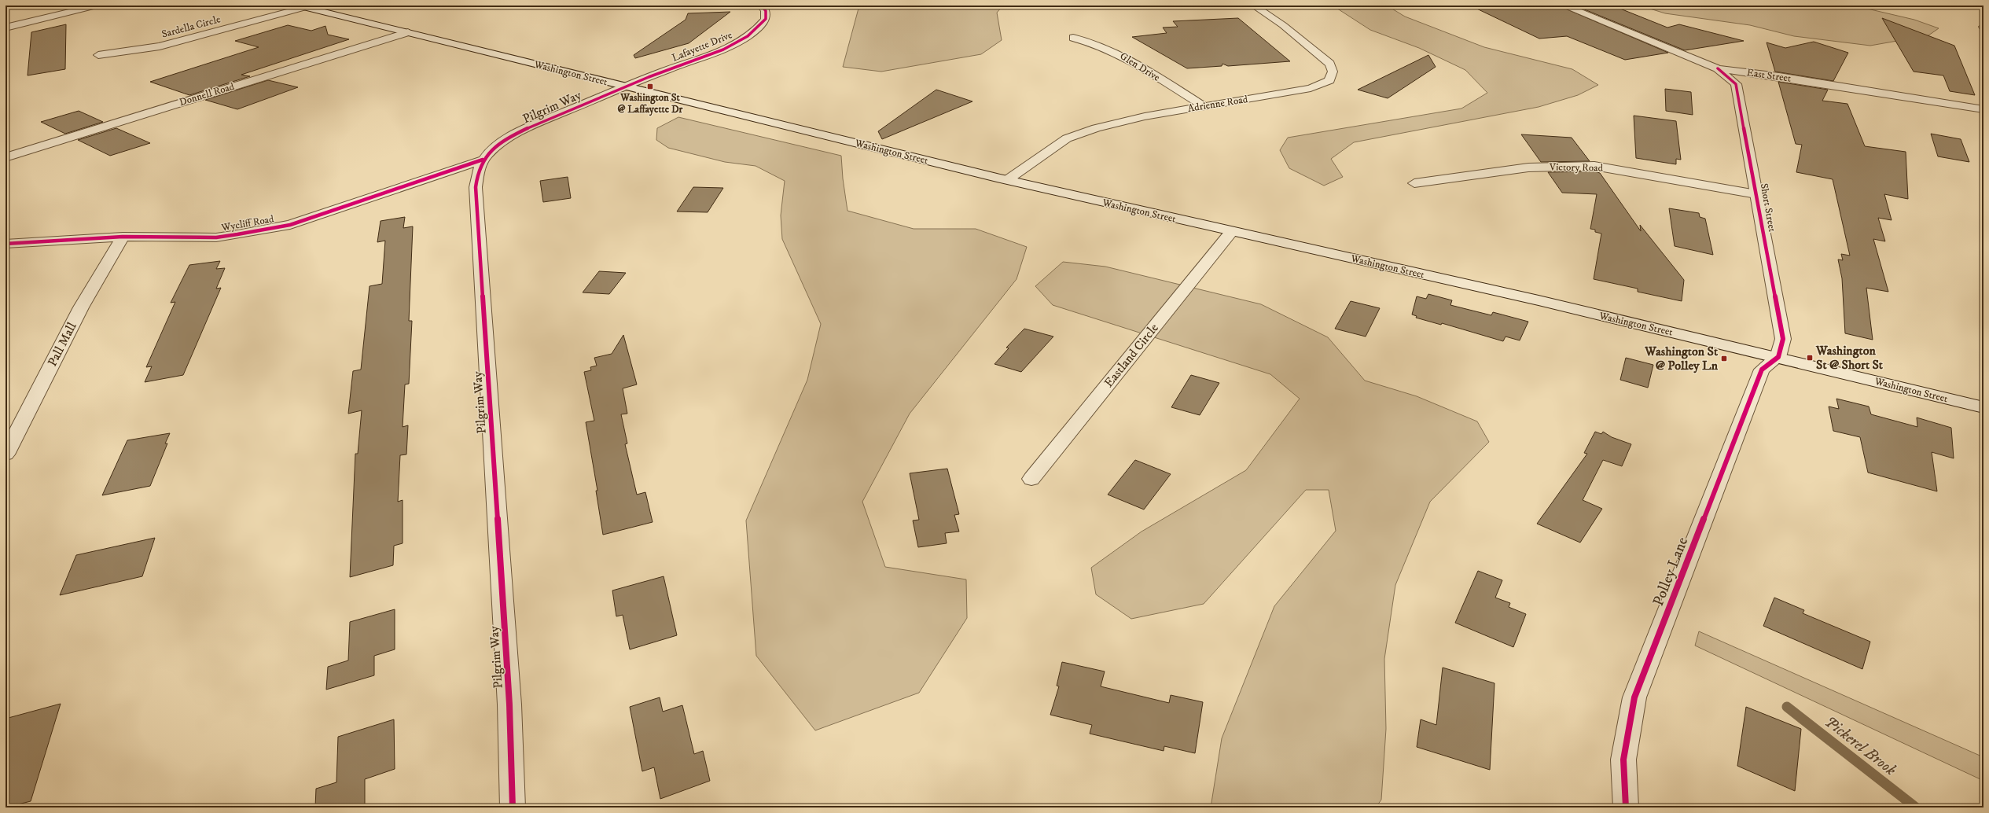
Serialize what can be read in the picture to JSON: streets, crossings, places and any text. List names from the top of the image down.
{
  "streets": {
    "street": [
      "Sardella Circle",
      "Lafayette Drive",
      "Glen Drive",
      "Washington Street",
      "East Street",
      "Donnell Road",
      "Adrienne Road",
      "Pilgrim Way",
      "Victory Road",
      "Short Street",
      "Wycliff Road",
      "Pall Mall",
      "Eastland Circle",
      "Polley Lane"
    ]
  },
  "crossings": [
    ["Sardella Circle", "Washington Street"],
    ["Lafayette Drive", "Washington Street"],
    ["Lafayette Drive", "Pilgrim Way"],
    ["Glen Drive", "Adrienne Road"],
    ["Washington Street", "Donnell Road"],
    ["Washington Street", "Adrienne Road"],
    ["Washington Street", "Pilgrim Way"],
    ["Washington Street", "Short Street"],
    ["Washington Street", "Eastland Circle"],
    ["Washington Street", "Polley Lane"],
    ["East Street", "Short Street"],
    ["Pilgrim Way", "Wycliff Road"],
    ["Victory Road", "Short Street"],
    ["Short Street", "Polley Lane"],
    ["Wycliff Road", "Pall Mall"]
  ],
  "water": ["Pickerel Brook"],
  "places": {
    "transit": ["Washington St @ Laffayette Dr", "Washington St @ Short St", "Washington St @ Polley Ln"]
  }
}
